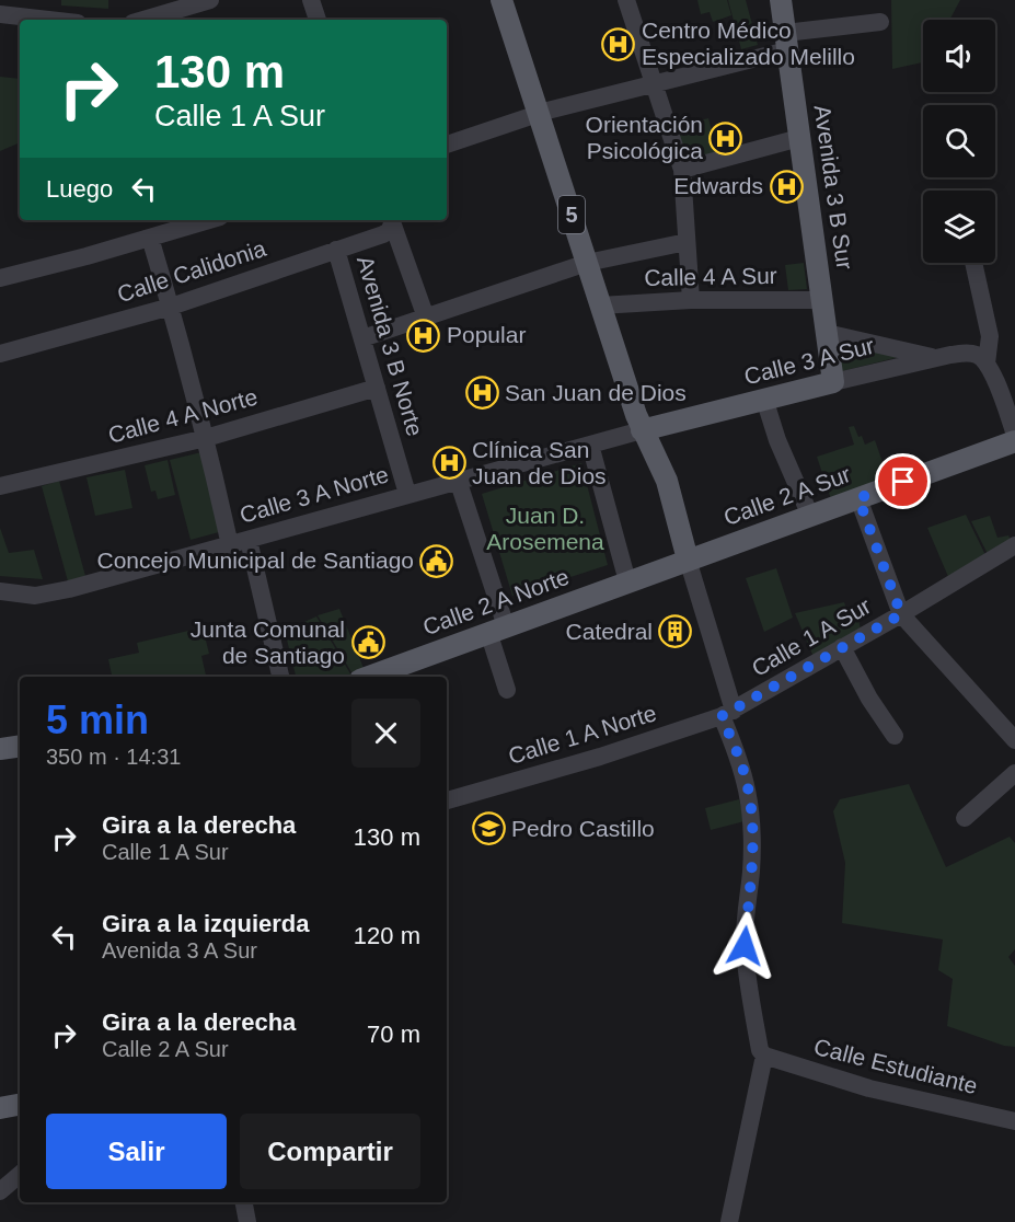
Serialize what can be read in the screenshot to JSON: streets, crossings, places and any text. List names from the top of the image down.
{
  "streets": {
    "main road": [
      "Avenida 3 B Sur",
      "5",
      "Calle 3 A Sur",
      "Calle 2 A Sur",
      "Calle 2 A Norte"
    ],
    "street": [
      "Calle Calidonia",
      "Calle 4 A Sur",
      "Avenida 3 B Norte",
      "Calle 4 A Norte",
      "Calle 3 A Norte",
      "Calle 1 A Sur",
      "Calle 1 A Norte",
      "Calle Estudiante"
    ]
  },
  "crossings": [
    ["Avenida 3 B Sur", "Calle 4 A Sur"],
    ["Avenida 3 B Sur", "Calle 3 A Sur"],
    ["5", "Calle 4 A Sur"],
    ["5", "Calle 3 A Sur"],
    ["5", "Calle 3 A Norte"],
    ["5", "Calle 2 A Sur"],
    ["5", "Calle 2 A Norte"],
    ["Calle Calidonia", "Avenida 3 B Norte"],
    ["Avenida 3 B Norte", "Calle 4 A Norte"],
    ["Avenida 3 B Norte", "Calle 3 A Norte"],
    ["Calle 3 A Sur", "Calle 3 A Norte"],
    ["Calle 2 A Sur", "Calle 2 A Norte"],
    ["Calle 1 A Sur", "Calle 1 A Norte"]
  ],
  "parks": ["Juan D. Arosemena"],
  "places": {
    "hospital": [
      "Centro Médico Especializado Melillo",
      "Orientación Psicológica",
      "Edwards",
      "Popular",
      "San Juan de Dios",
      "Clínica San Juan de Dios"
    ],
    "public building": ["Concejo Municipal de Santiago", "Junta Comunal de Santiago"],
    "building": ["Catedral"],
    "school or university": ["Pedro Castillo"]
  },
  "page": {
    "turn": ["130 m", "Calle 1 A Sur"],
    "then": "Luego",
    "heading": ["5 min", "350 m · 14:31"],
    "list": [
      {
        "name": "Gira a la derecha",
        "note": "Calle 1 A Sur",
        "value": "130 m"
      },
      {
        "name": "Gira a la izquierda",
        "note": "Avenida 3 A Sur",
        "value": "120 m"
      },
      {
        "name": "Gira a la derecha",
        "note": "Calle 2 A Sur",
        "value": "70 m"
      }
    ],
    "buttons": ["Salir", "Compartir"]
  }
}
